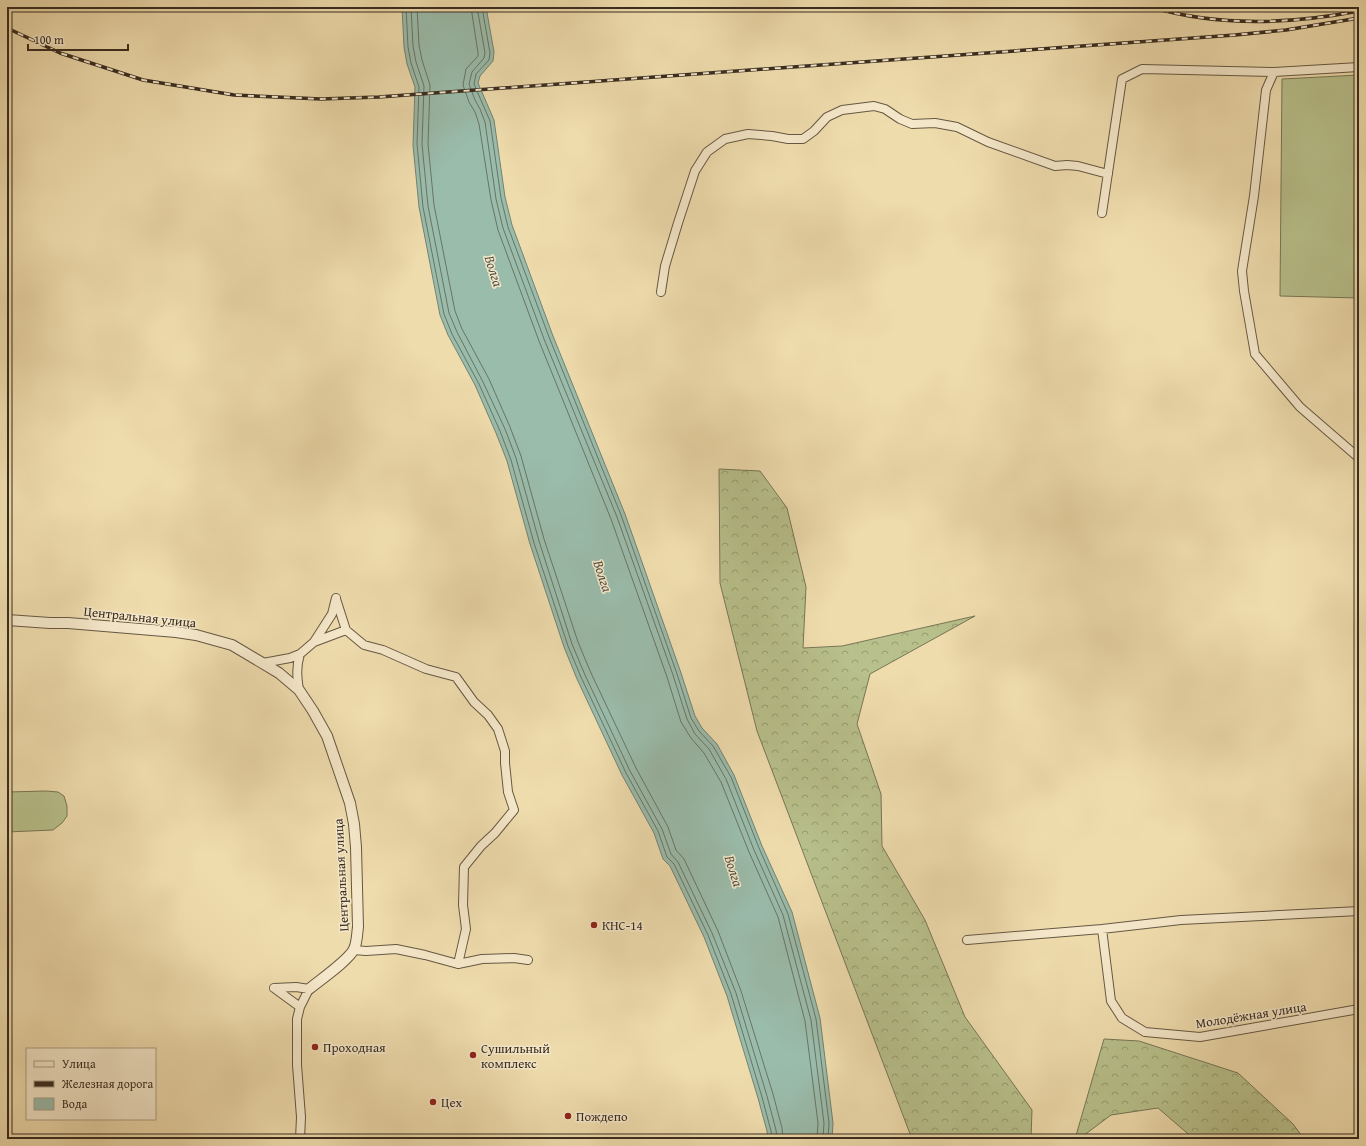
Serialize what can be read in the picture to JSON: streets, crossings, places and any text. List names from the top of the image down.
{
  "streets": {
    "street": ["Центральная улица", "Молодёжная улица"]
  },
  "water": ["Волга"],
  "places": [
    "КНС-14",
    "Проходная",
    "Сушильный комплекс",
    "Цех",
    "Пождепо"
  ],
  "legend": ["Улица", "Железная дорога", "Вода"],
  "scale_bar": "100 m"
}
